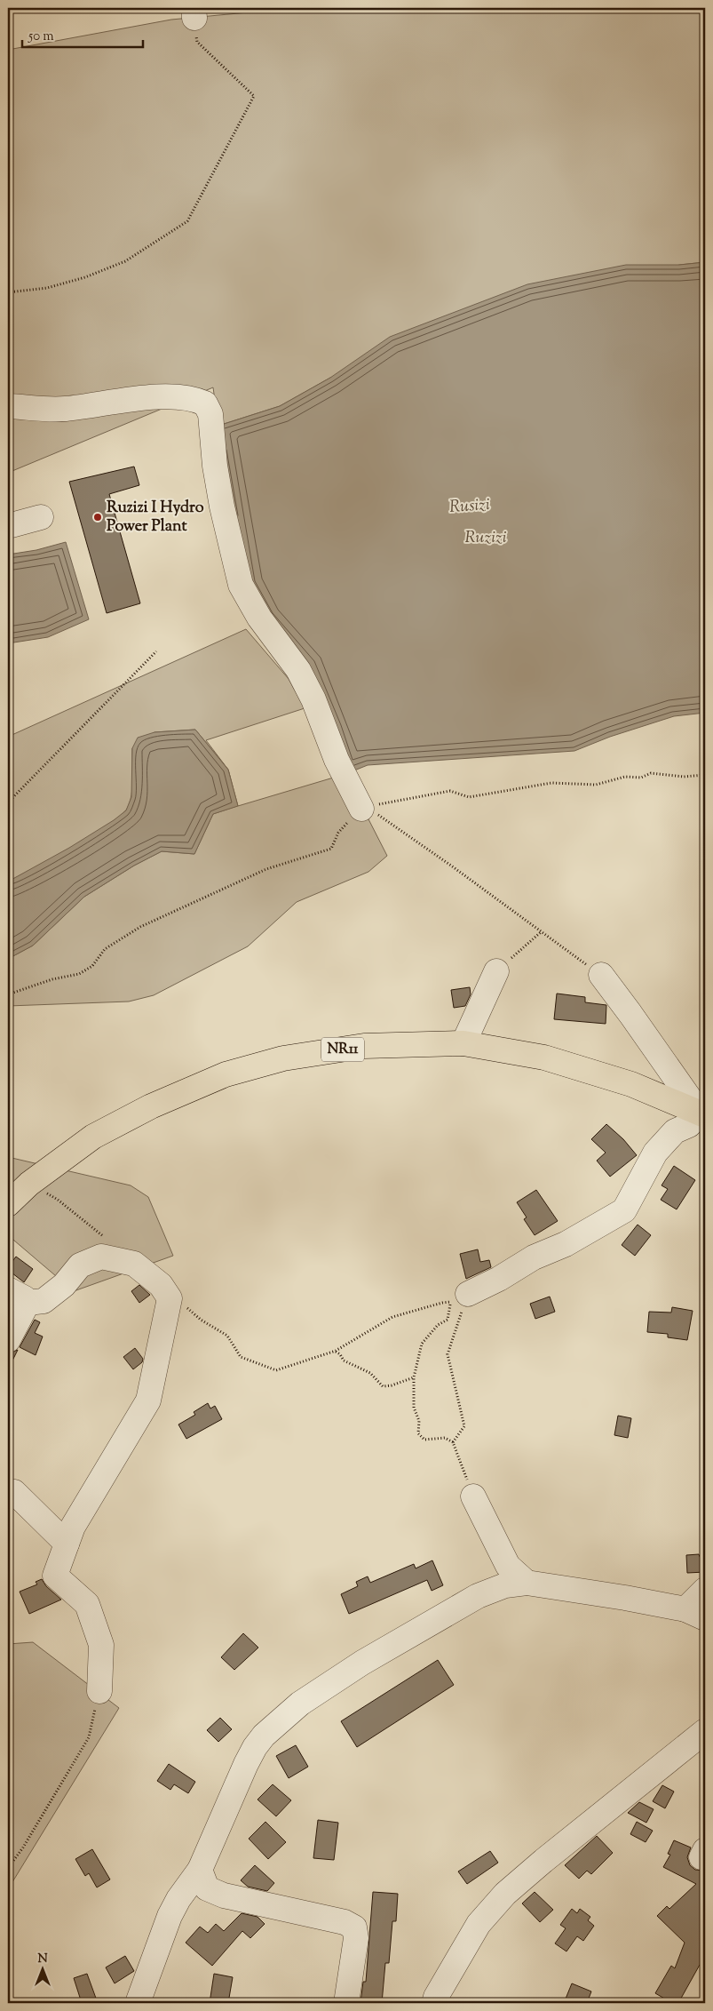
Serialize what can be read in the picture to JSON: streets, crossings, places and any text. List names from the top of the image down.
{
  "streets": {
    "highway": ["NR11"]
  },
  "water": ["Rusizi", "Ruzizi"],
  "places": ["Ruzizi I Hydro Power Plant"],
  "scale_bar": "50 m",
  "north": "top"
}
